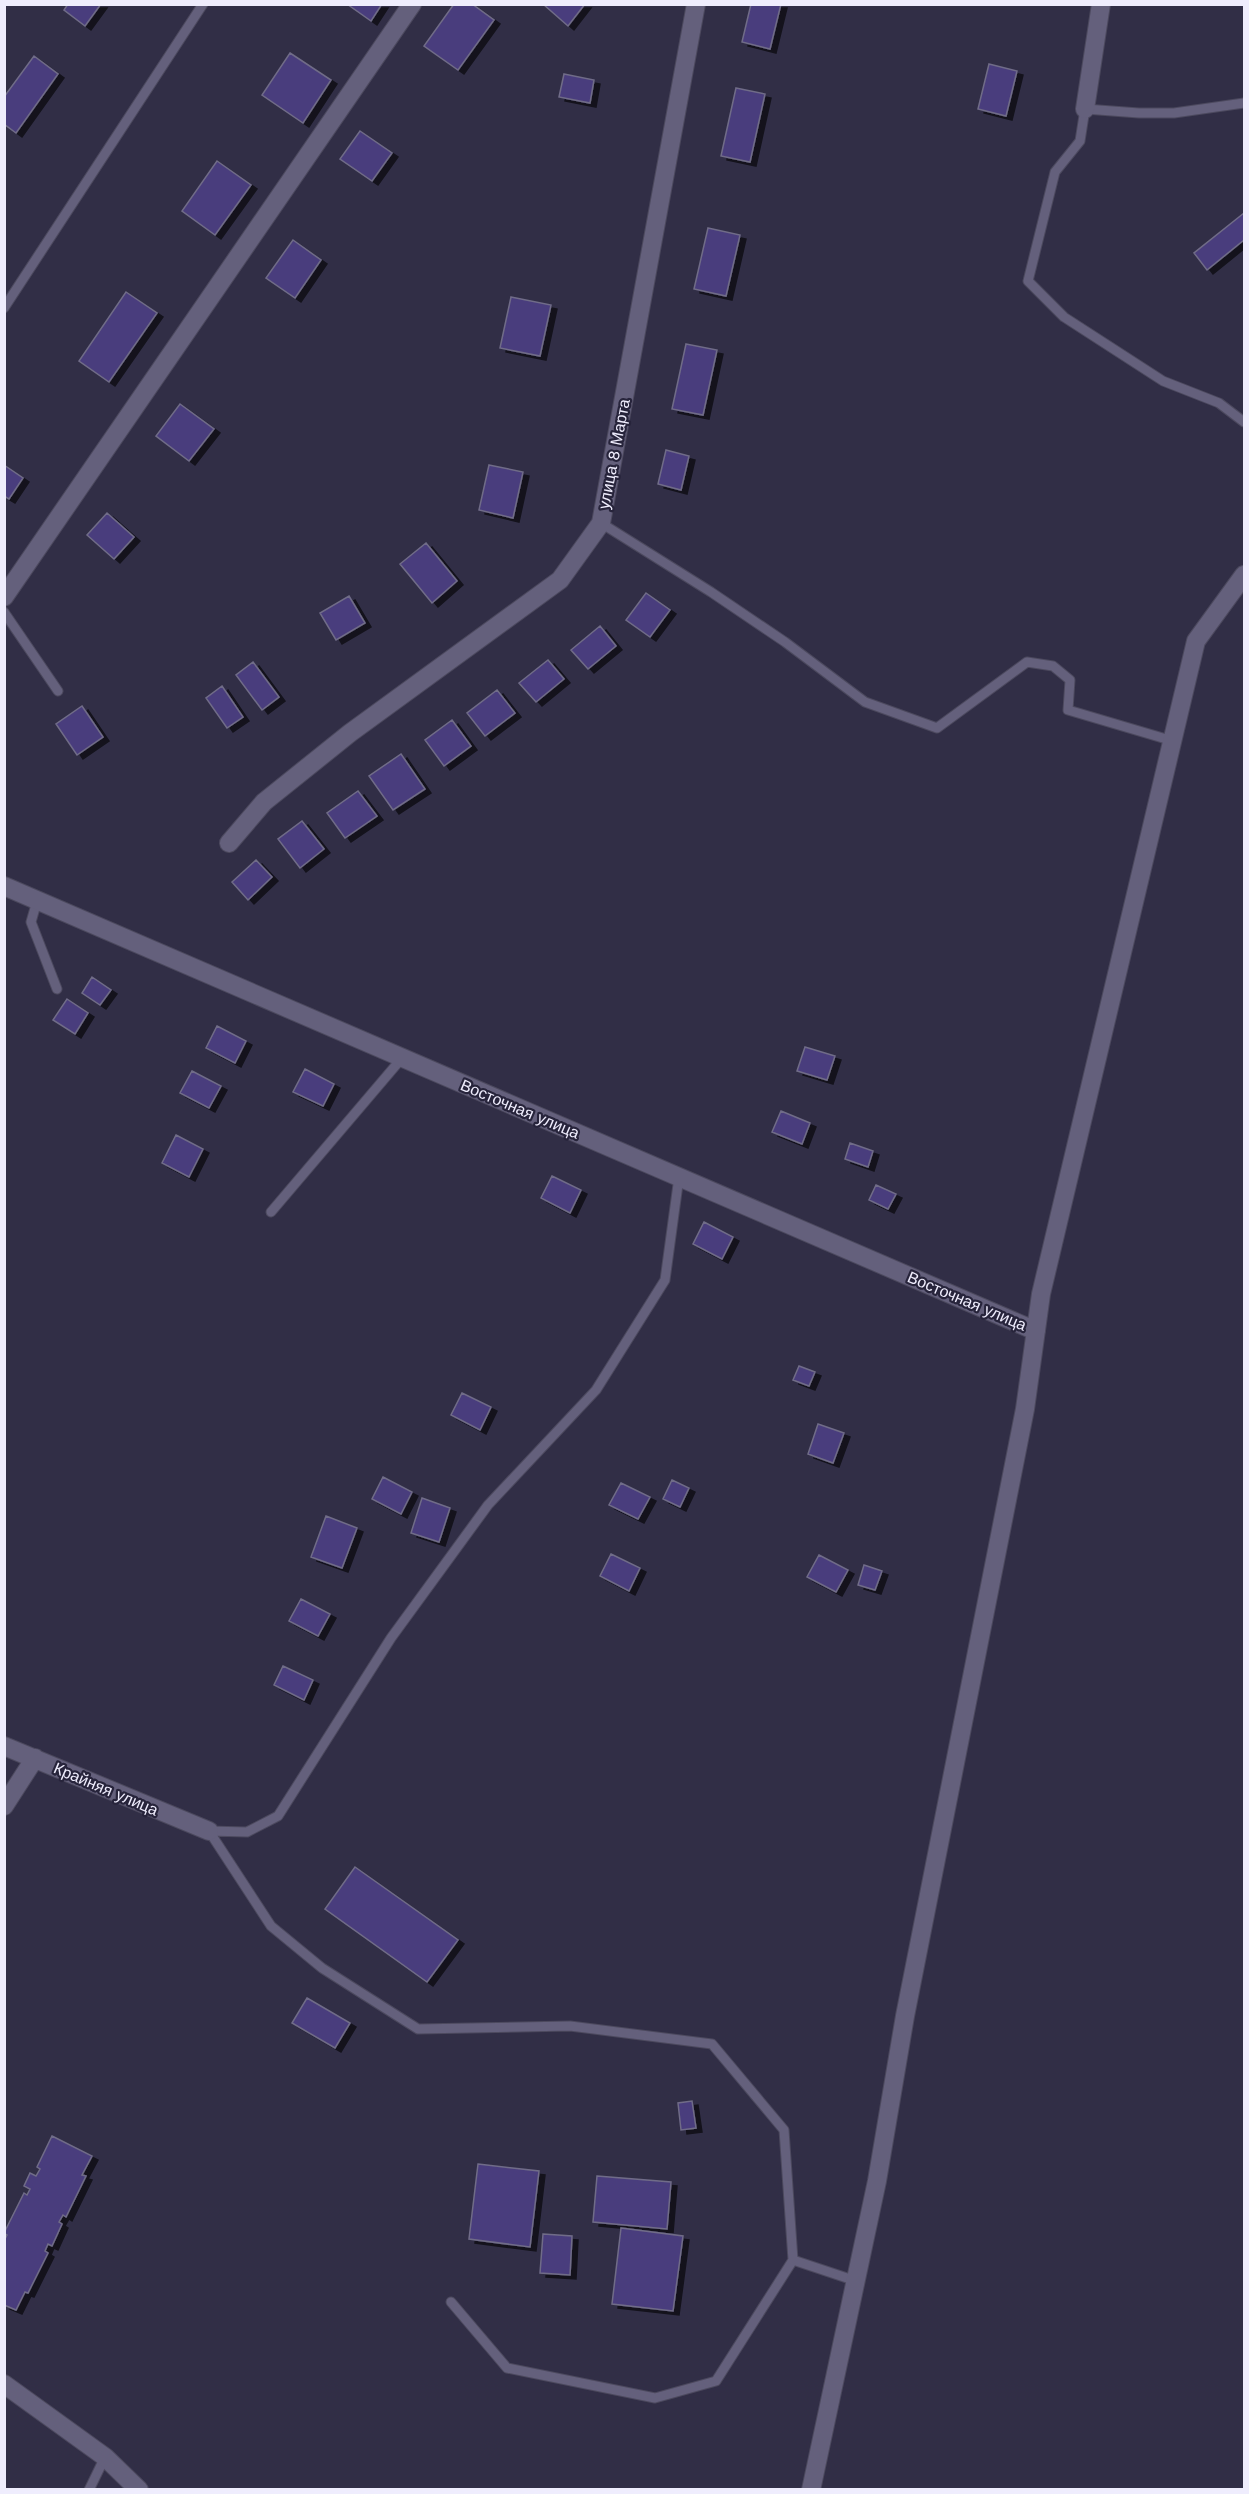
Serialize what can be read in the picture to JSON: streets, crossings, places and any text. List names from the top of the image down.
{
  "streets": {
    "street": ["улица 8 Марта", "Восточная улица", "Крайняя улица"]
  }
}
